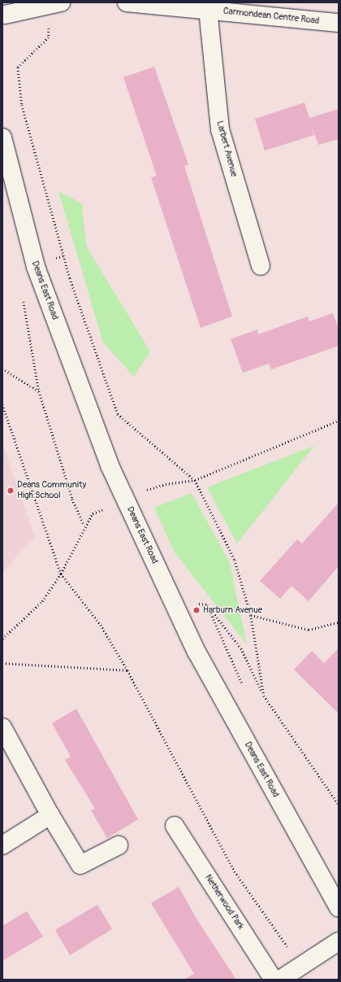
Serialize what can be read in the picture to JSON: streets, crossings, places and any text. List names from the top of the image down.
{
  "streets": {
    "street": [
      "Carmondean Centre Road",
      "Larbert Avenue",
      "Deans East Road",
      "Netherwood Park"
    ]
  },
  "crossings": [
    ["Carmondean Centre Road", "Larbert Avenue"]
  ],
  "places": ["Deans Community High School", "Harburn Avenue"]
}
